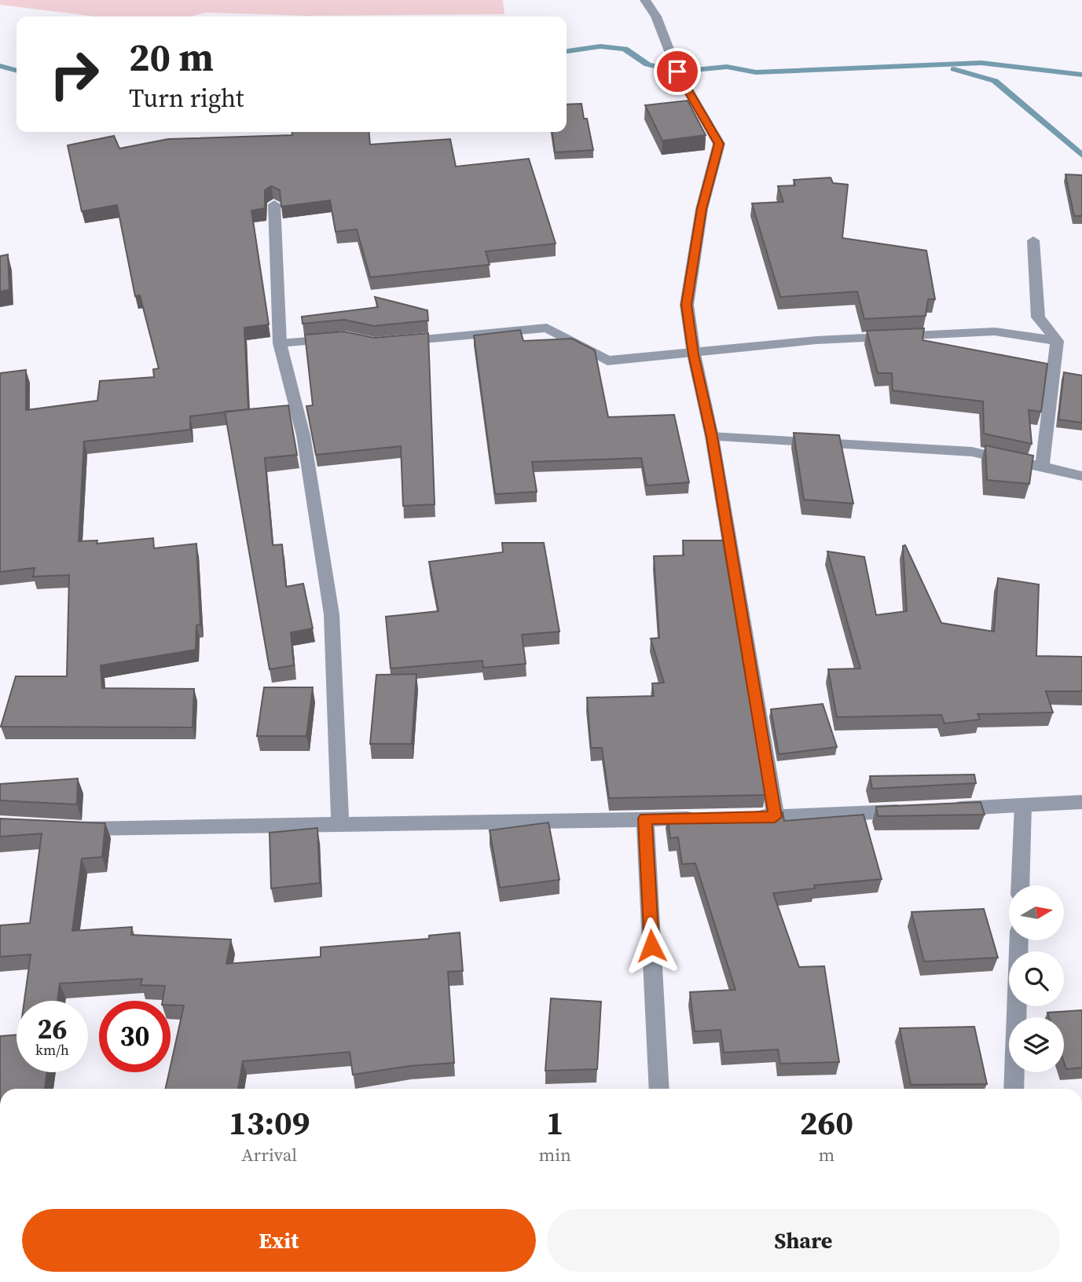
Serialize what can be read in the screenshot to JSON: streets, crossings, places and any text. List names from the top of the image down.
{
  "north": "right",
  "page": {
    "turn": ["20 m", "Turn right"],
    "speed": "26 km/h",
    "limit": "30",
    "eta": [
      "13:09",
      "Arrival",
      "1",
      "min",
      "260",
      "m"
    ],
    "buttons": ["Exit", "Share"]
  }
}
